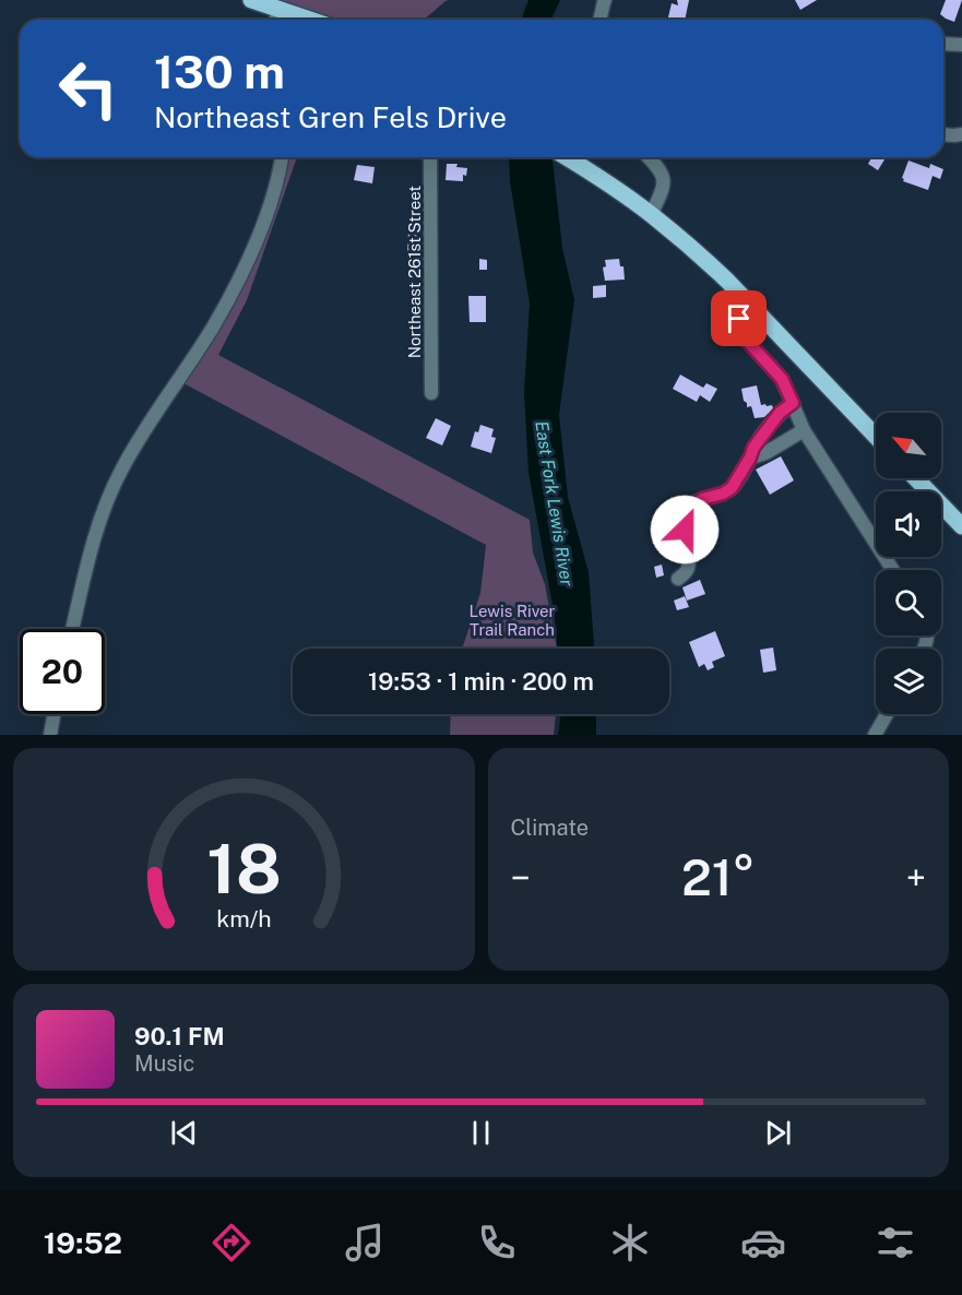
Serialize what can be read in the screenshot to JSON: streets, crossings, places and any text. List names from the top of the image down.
{
  "streets": {
    "street": ["Northeast 261st Street"]
  },
  "water": ["East Fork Lewis River"],
  "parks": ["Lewis River Trail Ranch"],
  "north": "top left",
  "page": {
    "turn": ["130 m", "Northeast Gren Fels Drive"],
    "limit": "20",
    "trip": "19:53 · 1 min · 200 m",
    "tile": "Climate",
    "heat": ["−", "21°", "+"],
    "song": ["90.1 FM", "Music"],
    "tabs": "19:52",
    "gauge": ["18", "km/h"]
  }
}
